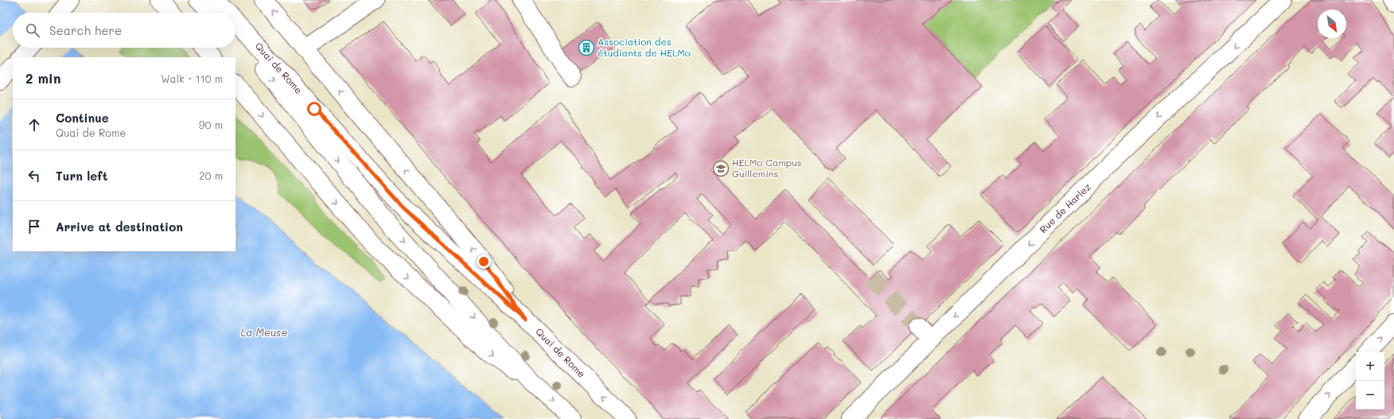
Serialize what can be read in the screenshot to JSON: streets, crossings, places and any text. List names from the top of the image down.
{
  "streets": {
    "main road": ["Quai de Rome", "Rue de Harlez"]
  },
  "one_way": ["Rue de Harlez"],
  "water": ["La Meuse"],
  "places": {
    "building": ["Association des étudiants de HELMo"],
    "school or university": ["HELMo Campus Guillemins"]
  },
  "north": "bottom right",
  "page": {
    "search": "Search here",
    "heading": ["2 min", "Walk · 110 m"],
    "list": [
      ["Continue", "Quai de Rome", "90 m"],
      ["Turn left", "20 m"],
      "Arrive at destination"
    ],
    "map_buttons": ["+", "−"]
  }
}
